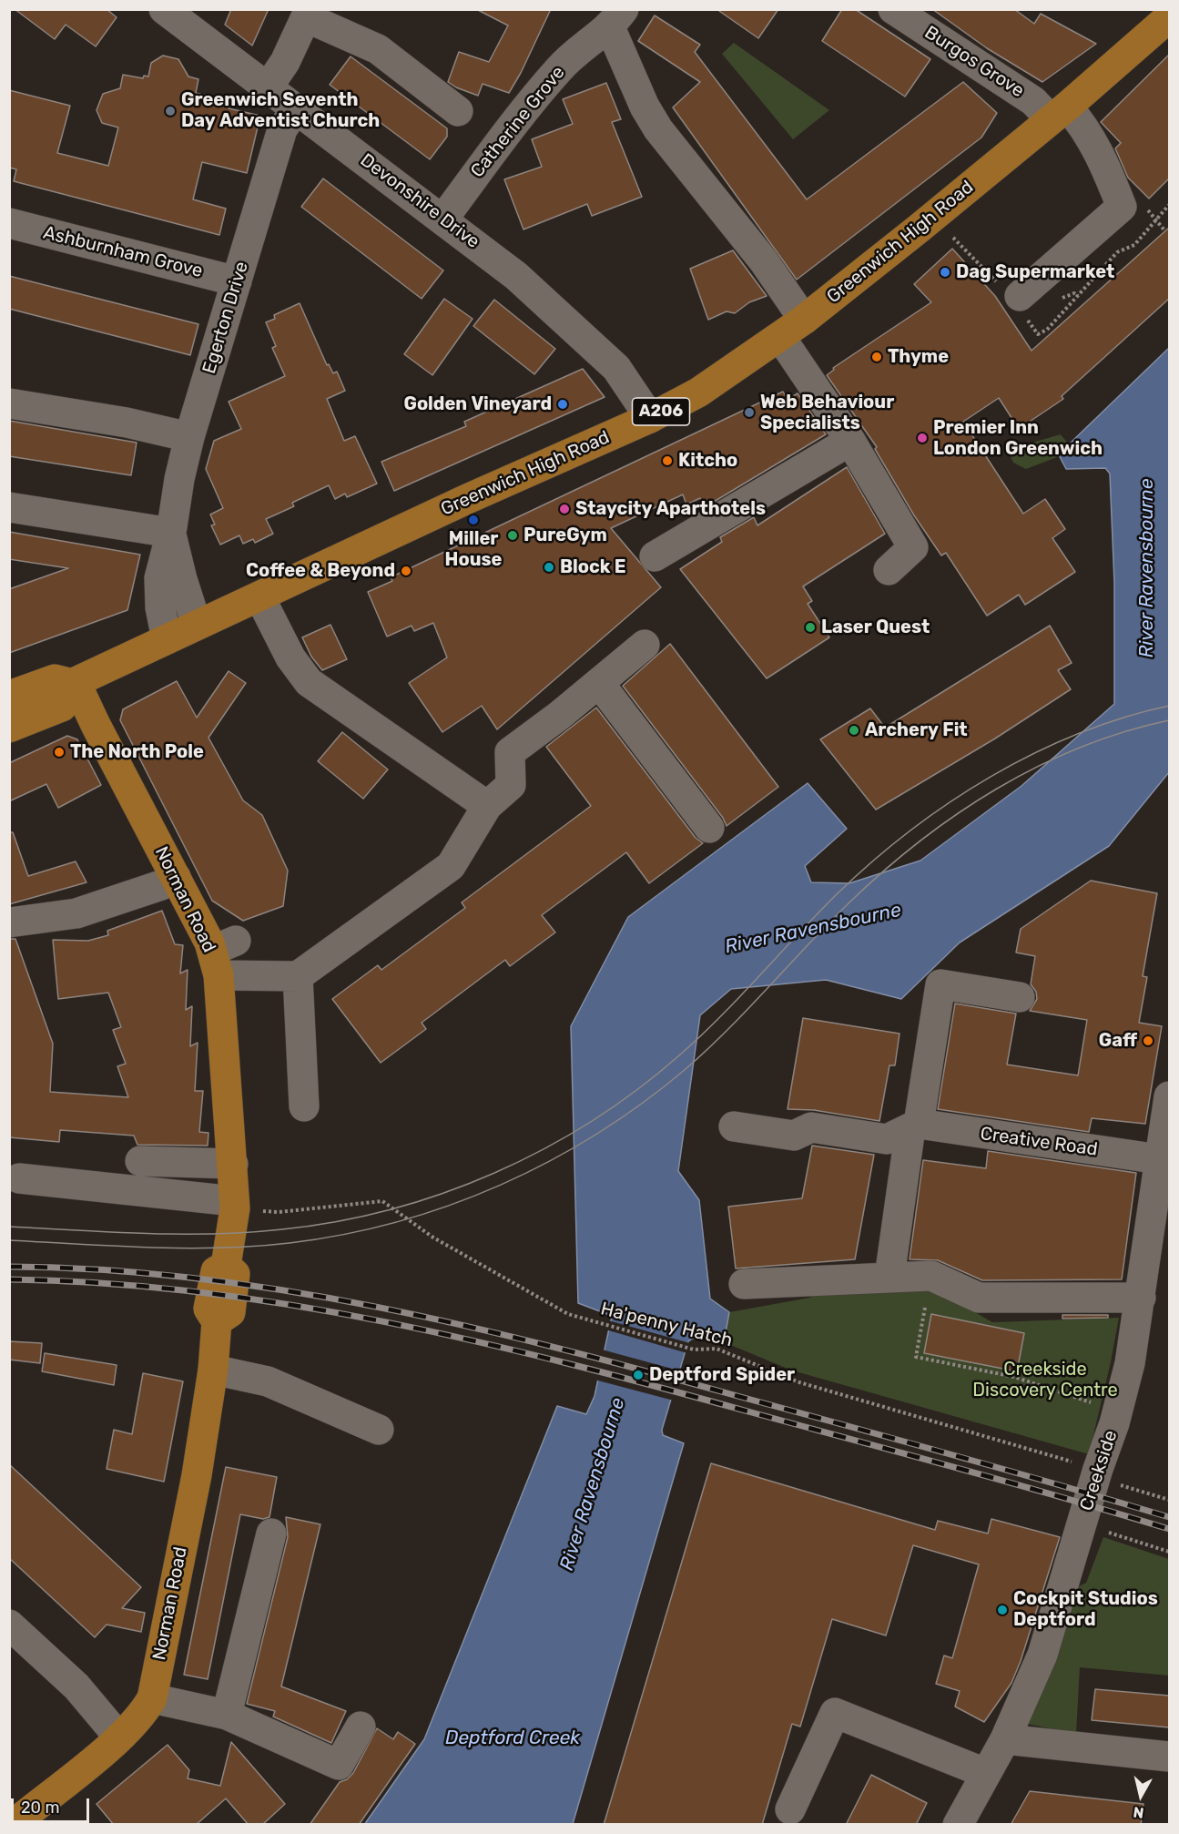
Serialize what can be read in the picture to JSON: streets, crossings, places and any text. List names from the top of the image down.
{
  "streets": {
    "main road": ["Greenwich High Road", "A206", "Norman Road"],
    "street": [
      "Burgos Grove",
      "Catherine Grove",
      "Devonshire Drive",
      "Ashburnham Grove",
      "Egerton Drive",
      "Creative Road",
      "Creekside"
    ],
    "path": ["Ha'penny Hatch"]
  },
  "crossings": [
    ["Burgos Grove", "Greenwich High Road"],
    ["Catherine Grove", "Devonshire Drive"],
    ["Devonshire Drive", "Greenwich High Road"],
    ["Devonshire Drive", "Egerton Drive"],
    ["Greenwich High Road", "Egerton Drive"],
    ["Greenwich High Road", "Norman Road"],
    ["Ashburnham Grove", "Egerton Drive"],
    ["Norman Road", "Ha'penny Hatch"],
    ["Creative Road", "Creekside"]
  ],
  "water": ["River Ravensbourne", "Deptford Creek"],
  "parks": ["Creekside Discovery Centre"],
  "places": [
    "Greenwich Seventh Day Adventist Church",
    "Dag Supermarket",
    "Thyme",
    "Golden Vineyard",
    "Web Behaviour Specialists",
    "Premier Inn London Greenwich",
    "Kitcho",
    "Staycity Aparthotels",
    "Miller House",
    "PureGym",
    "Block E",
    "Coffee & Beyond",
    "Laser Quest",
    "Archery Fit",
    "The North Pole",
    "Gaff",
    "Deptford Spider",
    "Cockpit Studios Deptford"
  ],
  "scale_bar": "20 m",
  "north": "bottom"
}
